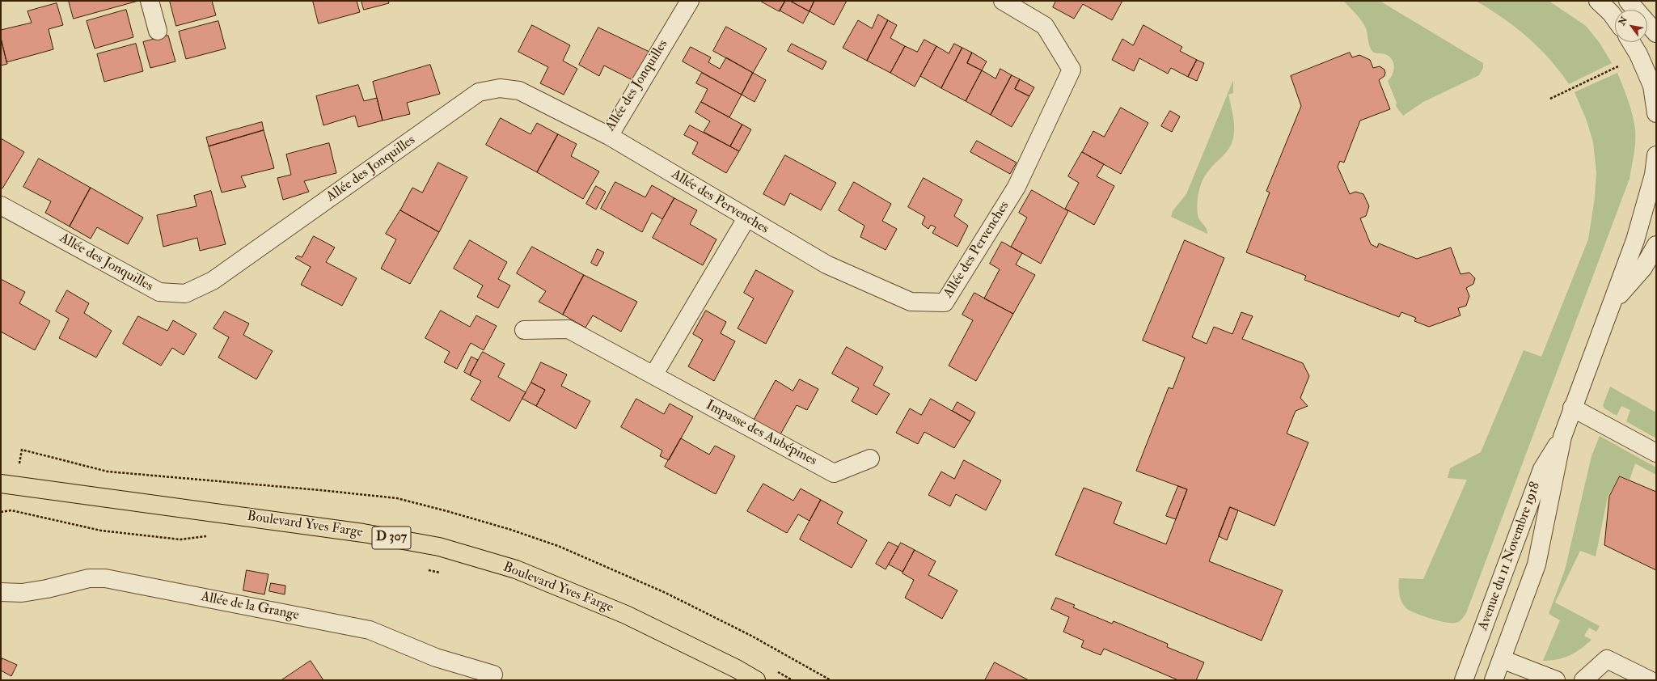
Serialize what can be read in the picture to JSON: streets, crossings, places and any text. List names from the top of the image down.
{
  "streets": {
    "main road": ["Boulevard Yves Farge", "D 307"],
    "street": [
      "Allée des Jonquilles",
      "Allée des Pervenches",
      "Impasse des Aubépines",
      "Avenue du 11 Novembre 1918",
      "Allée de la Grange"
    ]
  },
  "crossings": [
    ["Allée des Jonquilles", "Allée des Pervenches"]
  ],
  "north": "top left"
}
